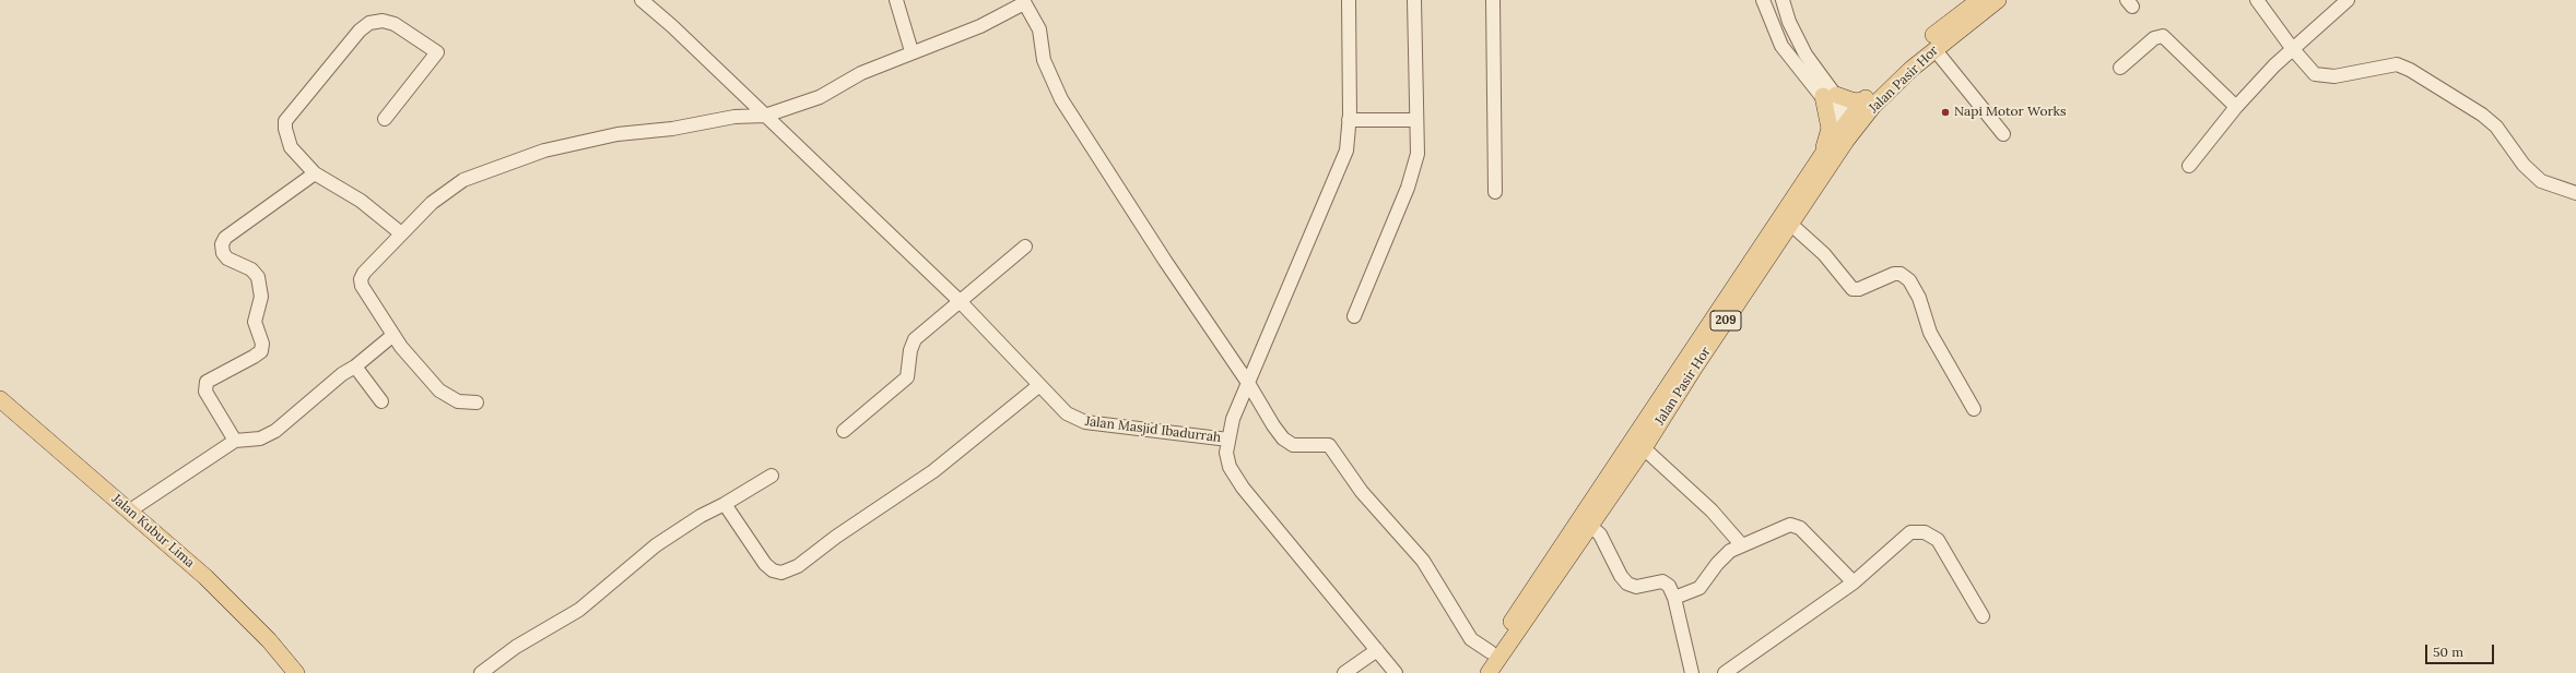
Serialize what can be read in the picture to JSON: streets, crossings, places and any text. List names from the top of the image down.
{
  "streets": {
    "main road": ["Jalan Pasir Hor", "209", "Jalan Kubur Lima"],
    "street": ["Jalan Masjid Ibadurrah"]
  },
  "places": ["Napi Motor Works"],
  "scale_bar": "50 m"
}
